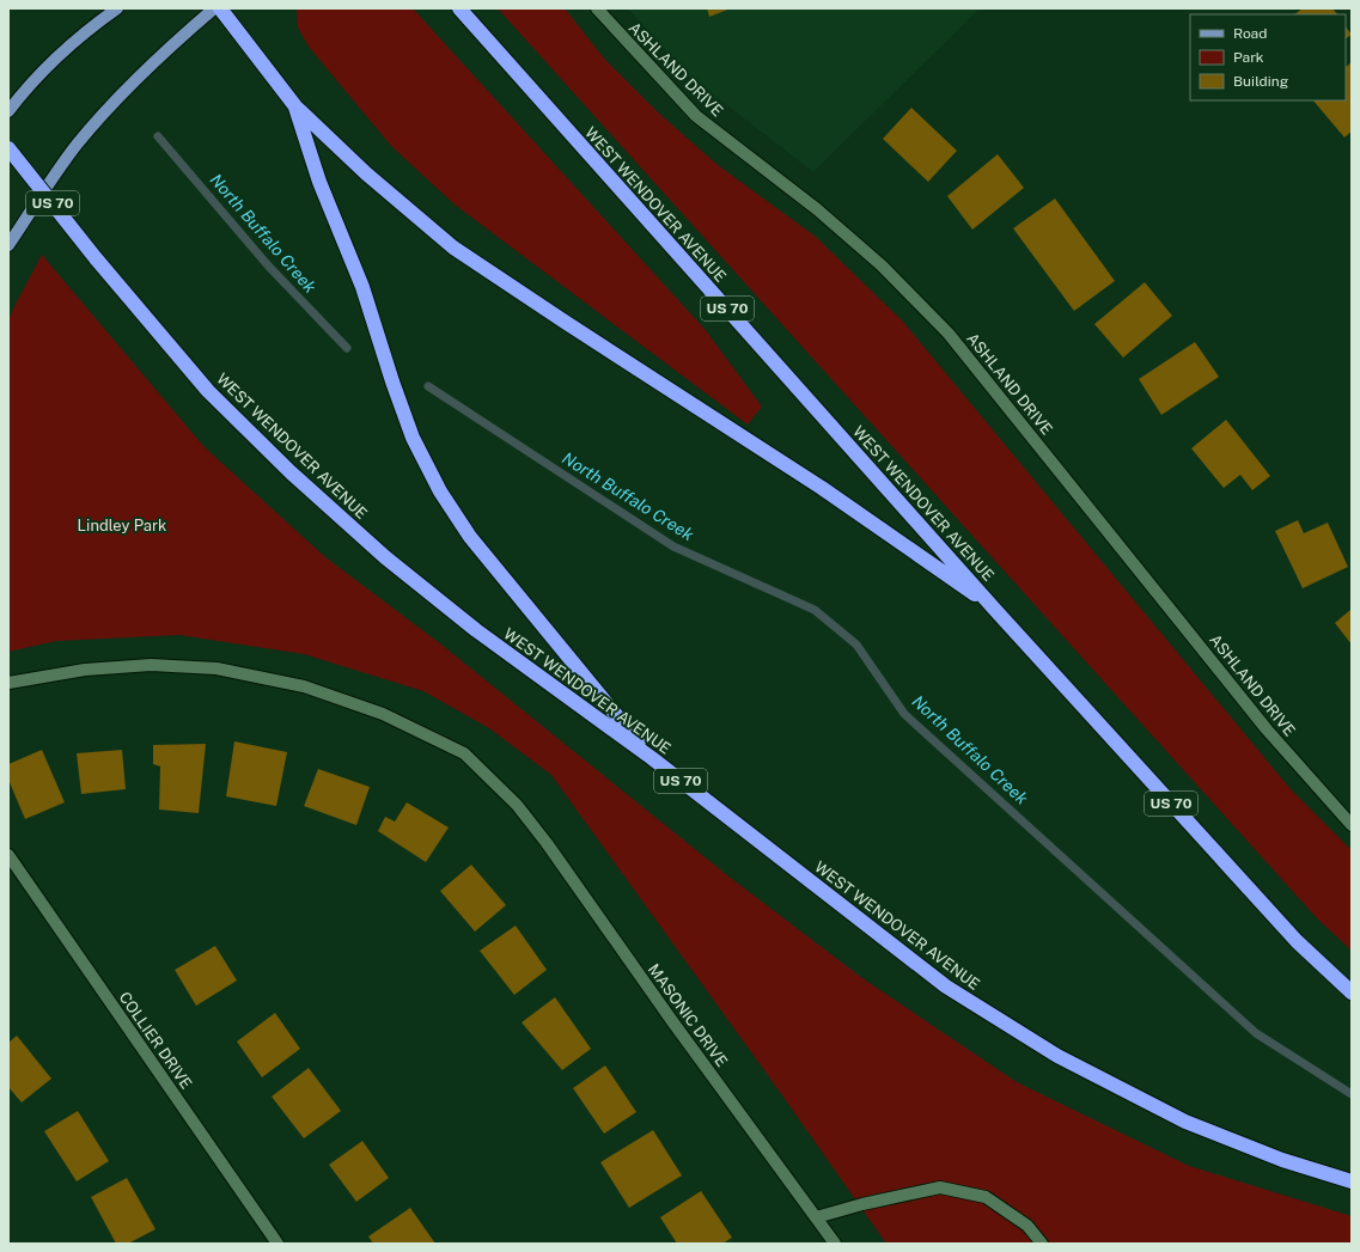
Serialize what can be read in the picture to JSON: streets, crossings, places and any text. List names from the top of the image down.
{
  "streets": {
    "highway": ["US 70", "WEST WENDOVER AVENUE"],
    "street": ["ASHLAND DRIVE", "MASONIC DRIVE", "COLLIER DRIVE"]
  },
  "water": ["North Buffalo Creek"],
  "parks": ["Lindley Park"],
  "legend": ["Road", "Park", "Building"]
}
